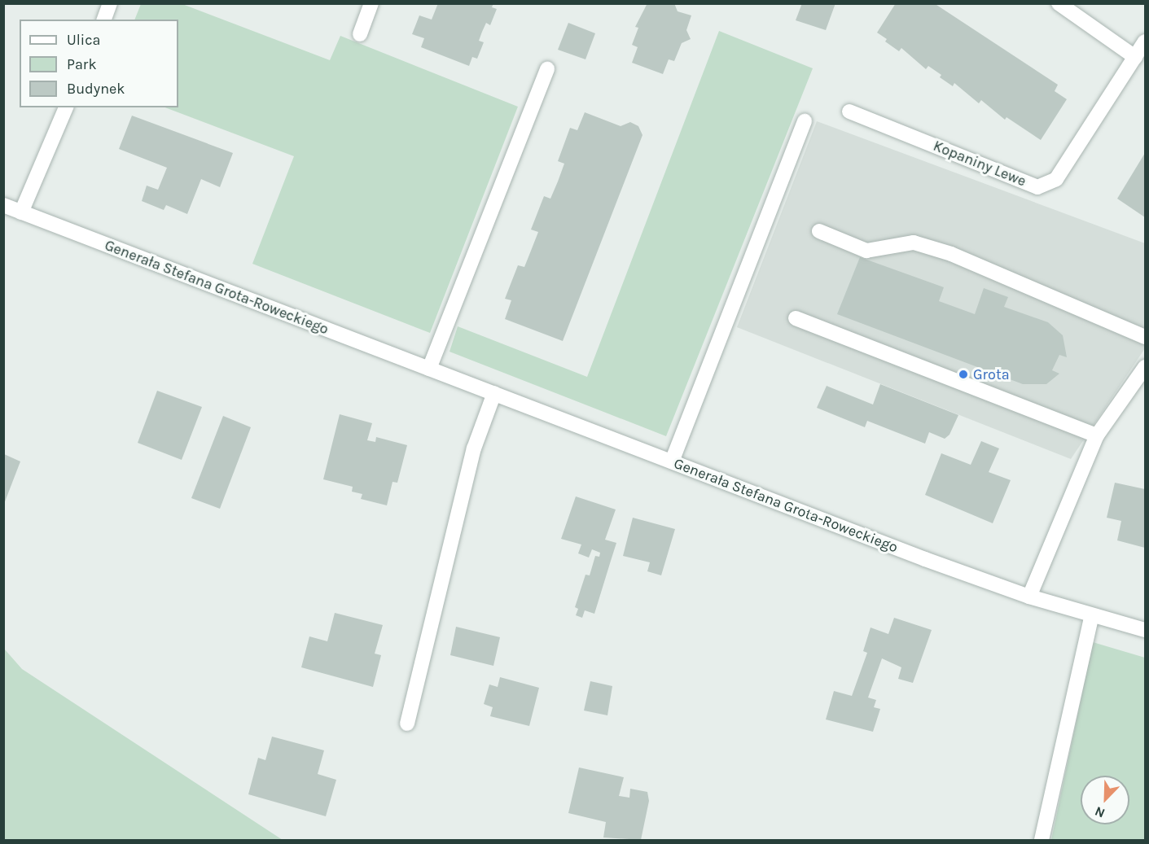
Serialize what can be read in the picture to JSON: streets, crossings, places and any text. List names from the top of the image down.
{
  "streets": {
    "street": ["Kopaniny Lewe", "Generała Stefana Grota-Roweckiego"]
  },
  "places": ["Grota"],
  "legend": ["Ulica", "Park", "Budynek"],
  "north": "bottom left"
}
